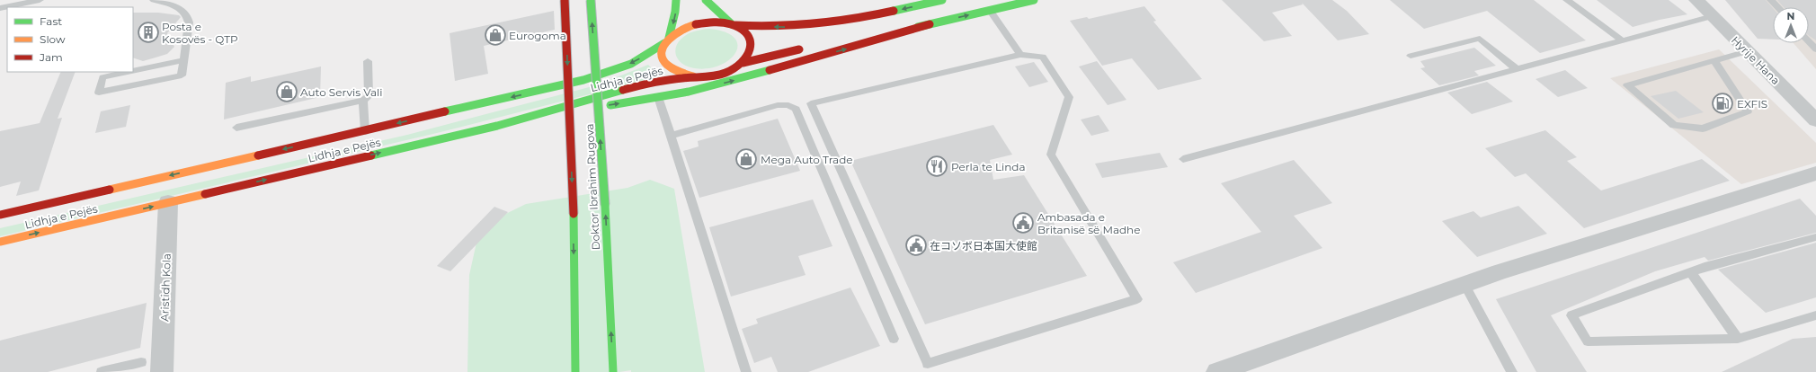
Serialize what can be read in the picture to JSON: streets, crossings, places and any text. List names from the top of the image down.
{
  "streets": {
    "main road": ["Lidhja e Pejës", "Doktor Ibrahim Rugova"],
    "street": ["Hyrije Hana", "Aristidh Kola"]
  },
  "crossings": [
    ["Lidhja e Pejës", "Aristidh Kola"]
  ],
  "places": {
    "building": ["Posta e Kosovës - QTP"],
    "shop": ["Eurogoma", "Auto Servis Vali", "Mega Auto Trade"],
    "fuel station": ["EXFIS"],
    "restaurant": ["Perla te Linda"],
    "public building": ["Ambasada e Britanisë së Madhe", "在コソボ日本国大使館"]
  },
  "legend": ["Fast", "Slow", "Jam"],
  "north": "top"
}
